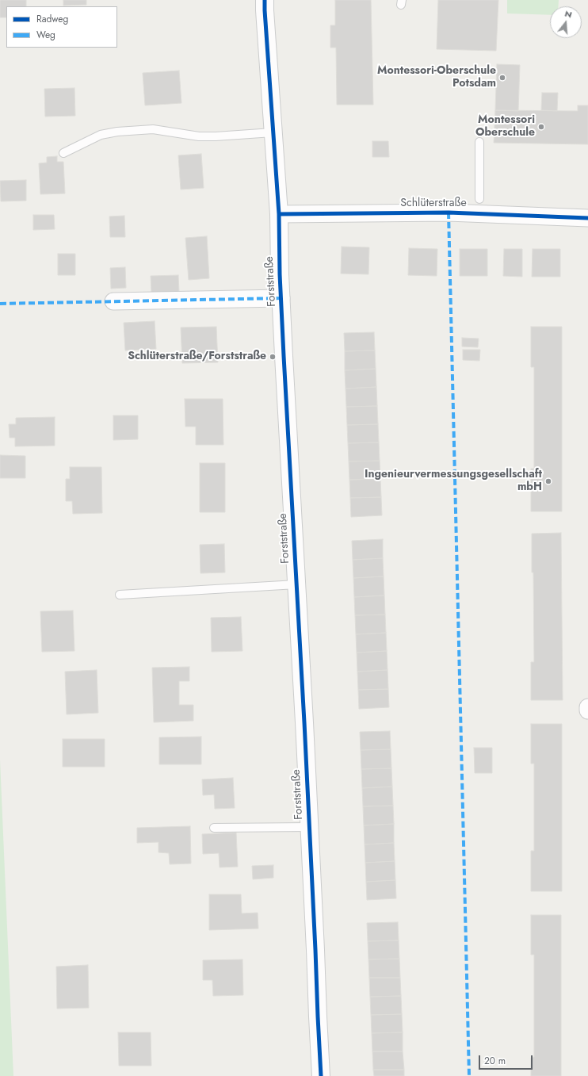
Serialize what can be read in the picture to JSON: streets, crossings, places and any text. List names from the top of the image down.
{
  "streets": {
    "street": ["Schlüterstraße", "Forststraße"]
  },
  "crossings": [
    ["Schlüterstraße", "Forststraße"]
  ],
  "places": [
    "Montessori-Oberschule Potsdam",
    "Montessori Oberschule",
    "Schlüterstraße/Forststraße",
    "Ingenieurvermessungsgesellschaft mbH"
  ],
  "legend": ["Radweg", "Weg"],
  "scale_bar": "20 m",
  "north": "top"
}
